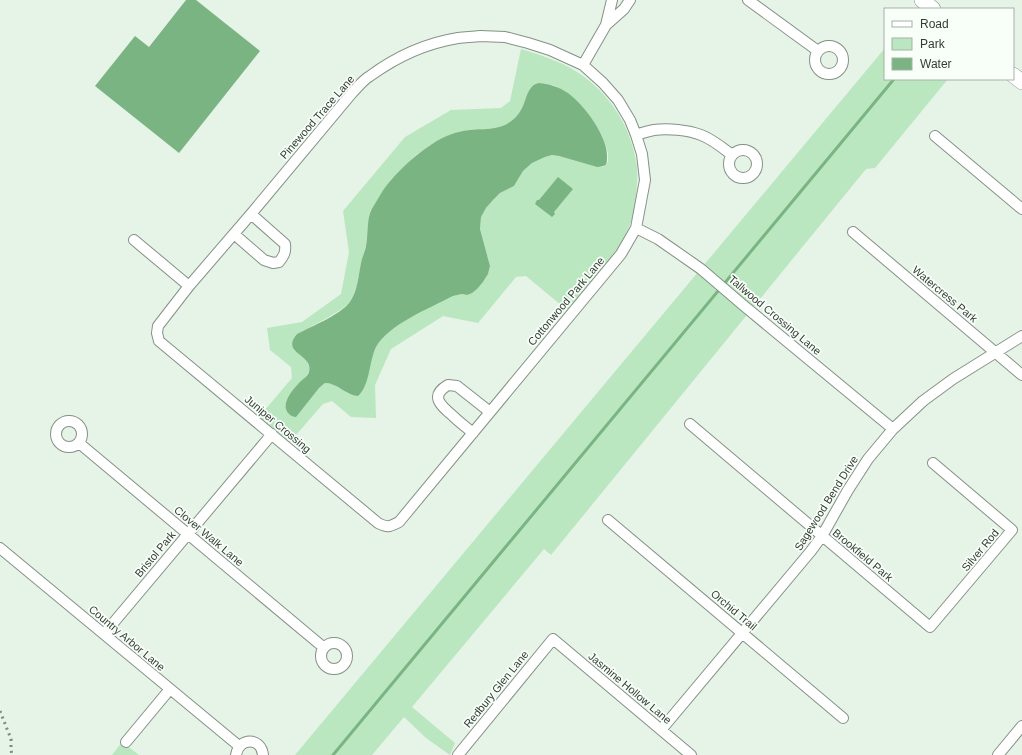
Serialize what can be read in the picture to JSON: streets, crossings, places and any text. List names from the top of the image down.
{
  "streets": {
    "street": [
      "Pinewood Trace Lane",
      "Watercress Park",
      "Cottonwood Park Lane",
      "Tallwood Crossing Lane",
      "Juniper Crossing",
      "Sagewood Bend Drive",
      "Clover Walk Lane",
      "Silver Rod",
      "Bristol Park",
      "Brookfield Park",
      "Orchid Trail",
      "Country Arbor Lane",
      "Jasmine Hollow Lane",
      "Redbury Glen Lane"
    ]
  },
  "crossings": [
    ["Pinewood Trace Lane", "Cottonwood Park Lane"],
    ["Pinewood Trace Lane", "Juniper Crossing"],
    ["Watercress Park", "Sagewood Bend Drive"],
    ["Cottonwood Park Lane", "Tallwood Crossing Lane"],
    ["Cottonwood Park Lane", "Juniper Crossing"],
    ["Tallwood Crossing Lane", "Sagewood Bend Drive"],
    ["Juniper Crossing", "Bristol Park"],
    ["Sagewood Bend Drive", "Brookfield Park"],
    ["Sagewood Bend Drive", "Orchid Trail"],
    ["Sagewood Bend Drive", "Jasmine Hollow Lane"],
    ["Clover Walk Lane", "Bristol Park"],
    ["Silver Rod", "Brookfield Park"],
    ["Bristol Park", "Country Arbor Lane"],
    ["Jasmine Hollow Lane", "Redbury Glen Lane"]
  ],
  "legend": ["Road", "Park", "Water"]
}
